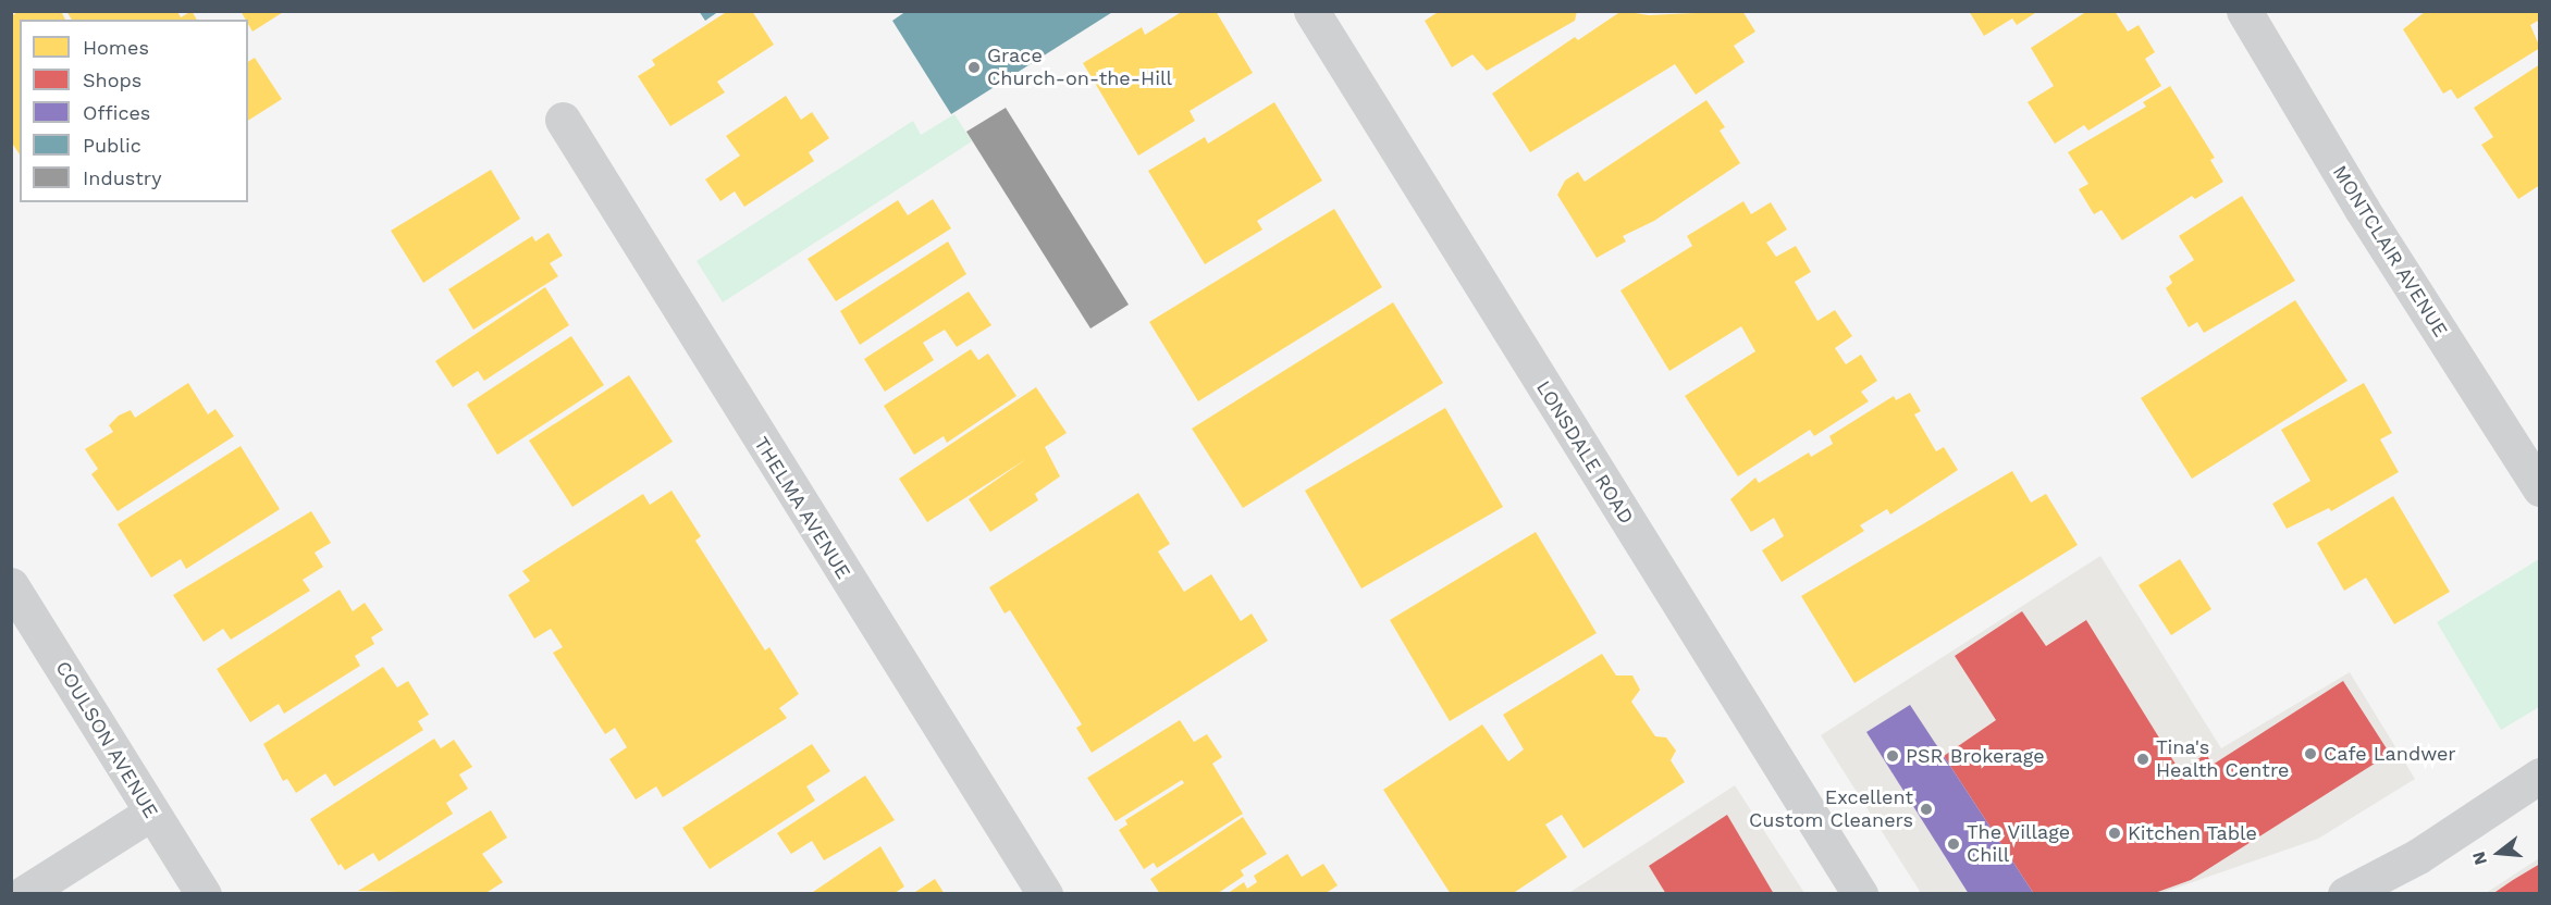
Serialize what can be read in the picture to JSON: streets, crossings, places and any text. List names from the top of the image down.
{
  "streets": {
    "street": [
      "MONTCLAIR AVENUE",
      "LONSDALE ROAD",
      "THELMA AVENUE",
      "COULSON AVENUE"
    ]
  },
  "places": [
    "Grace Church-on-the-Hill",
    "Cafe Landwer",
    "PSR Brokerage",
    "Tina's Health Centre",
    "Excellent Custom Cleaners",
    "Kitchen Table",
    "The Village Chill"
  ],
  "legend": [
    "Homes",
    "Shops",
    "Offices",
    "Public",
    "Industry"
  ],
  "north": "left"
}
